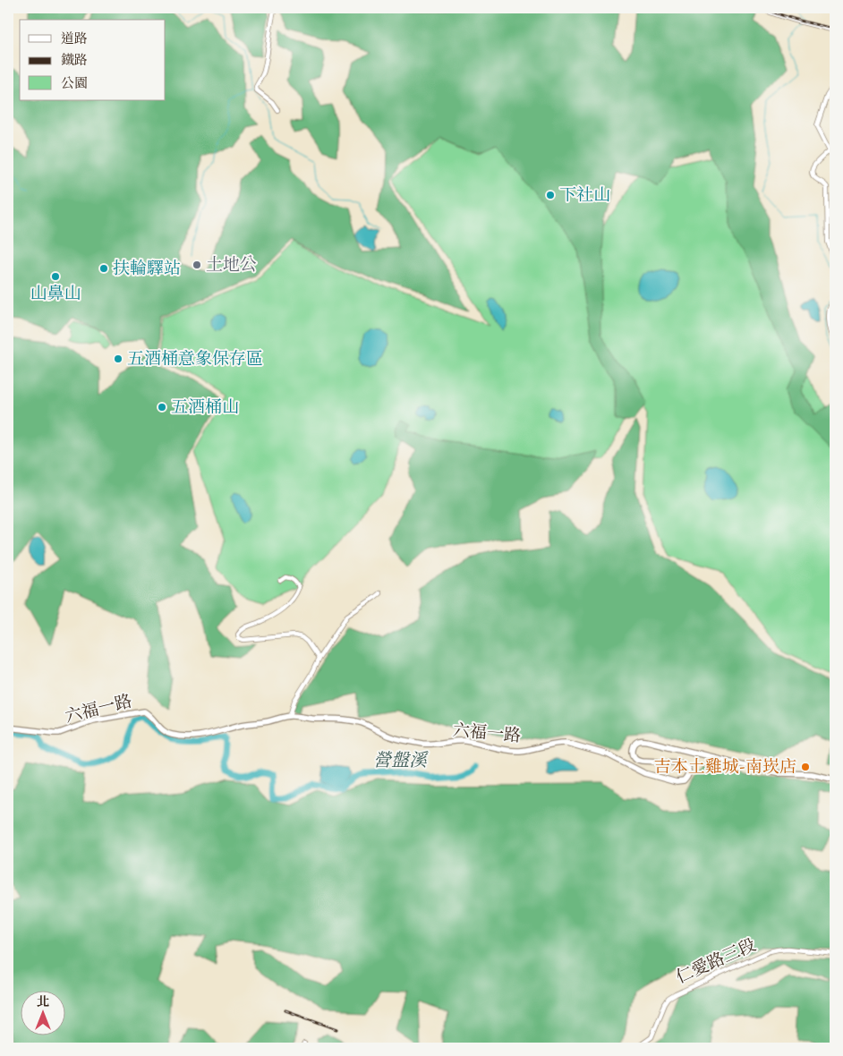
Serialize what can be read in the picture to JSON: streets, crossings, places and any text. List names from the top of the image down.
{
  "streets": {
    "street": ["六福一路", "仁愛路三段"]
  },
  "water": ["營盤溪"],
  "places": [
    "下社山",
    "土地公",
    "扶輪驛站",
    "山鼻山",
    "五酒桶意象保存區",
    "五酒桶山",
    "吉本土雞城-南崁店"
  ],
  "legend": ["道路", "鐵路", "公園"],
  "north": "top"
}
